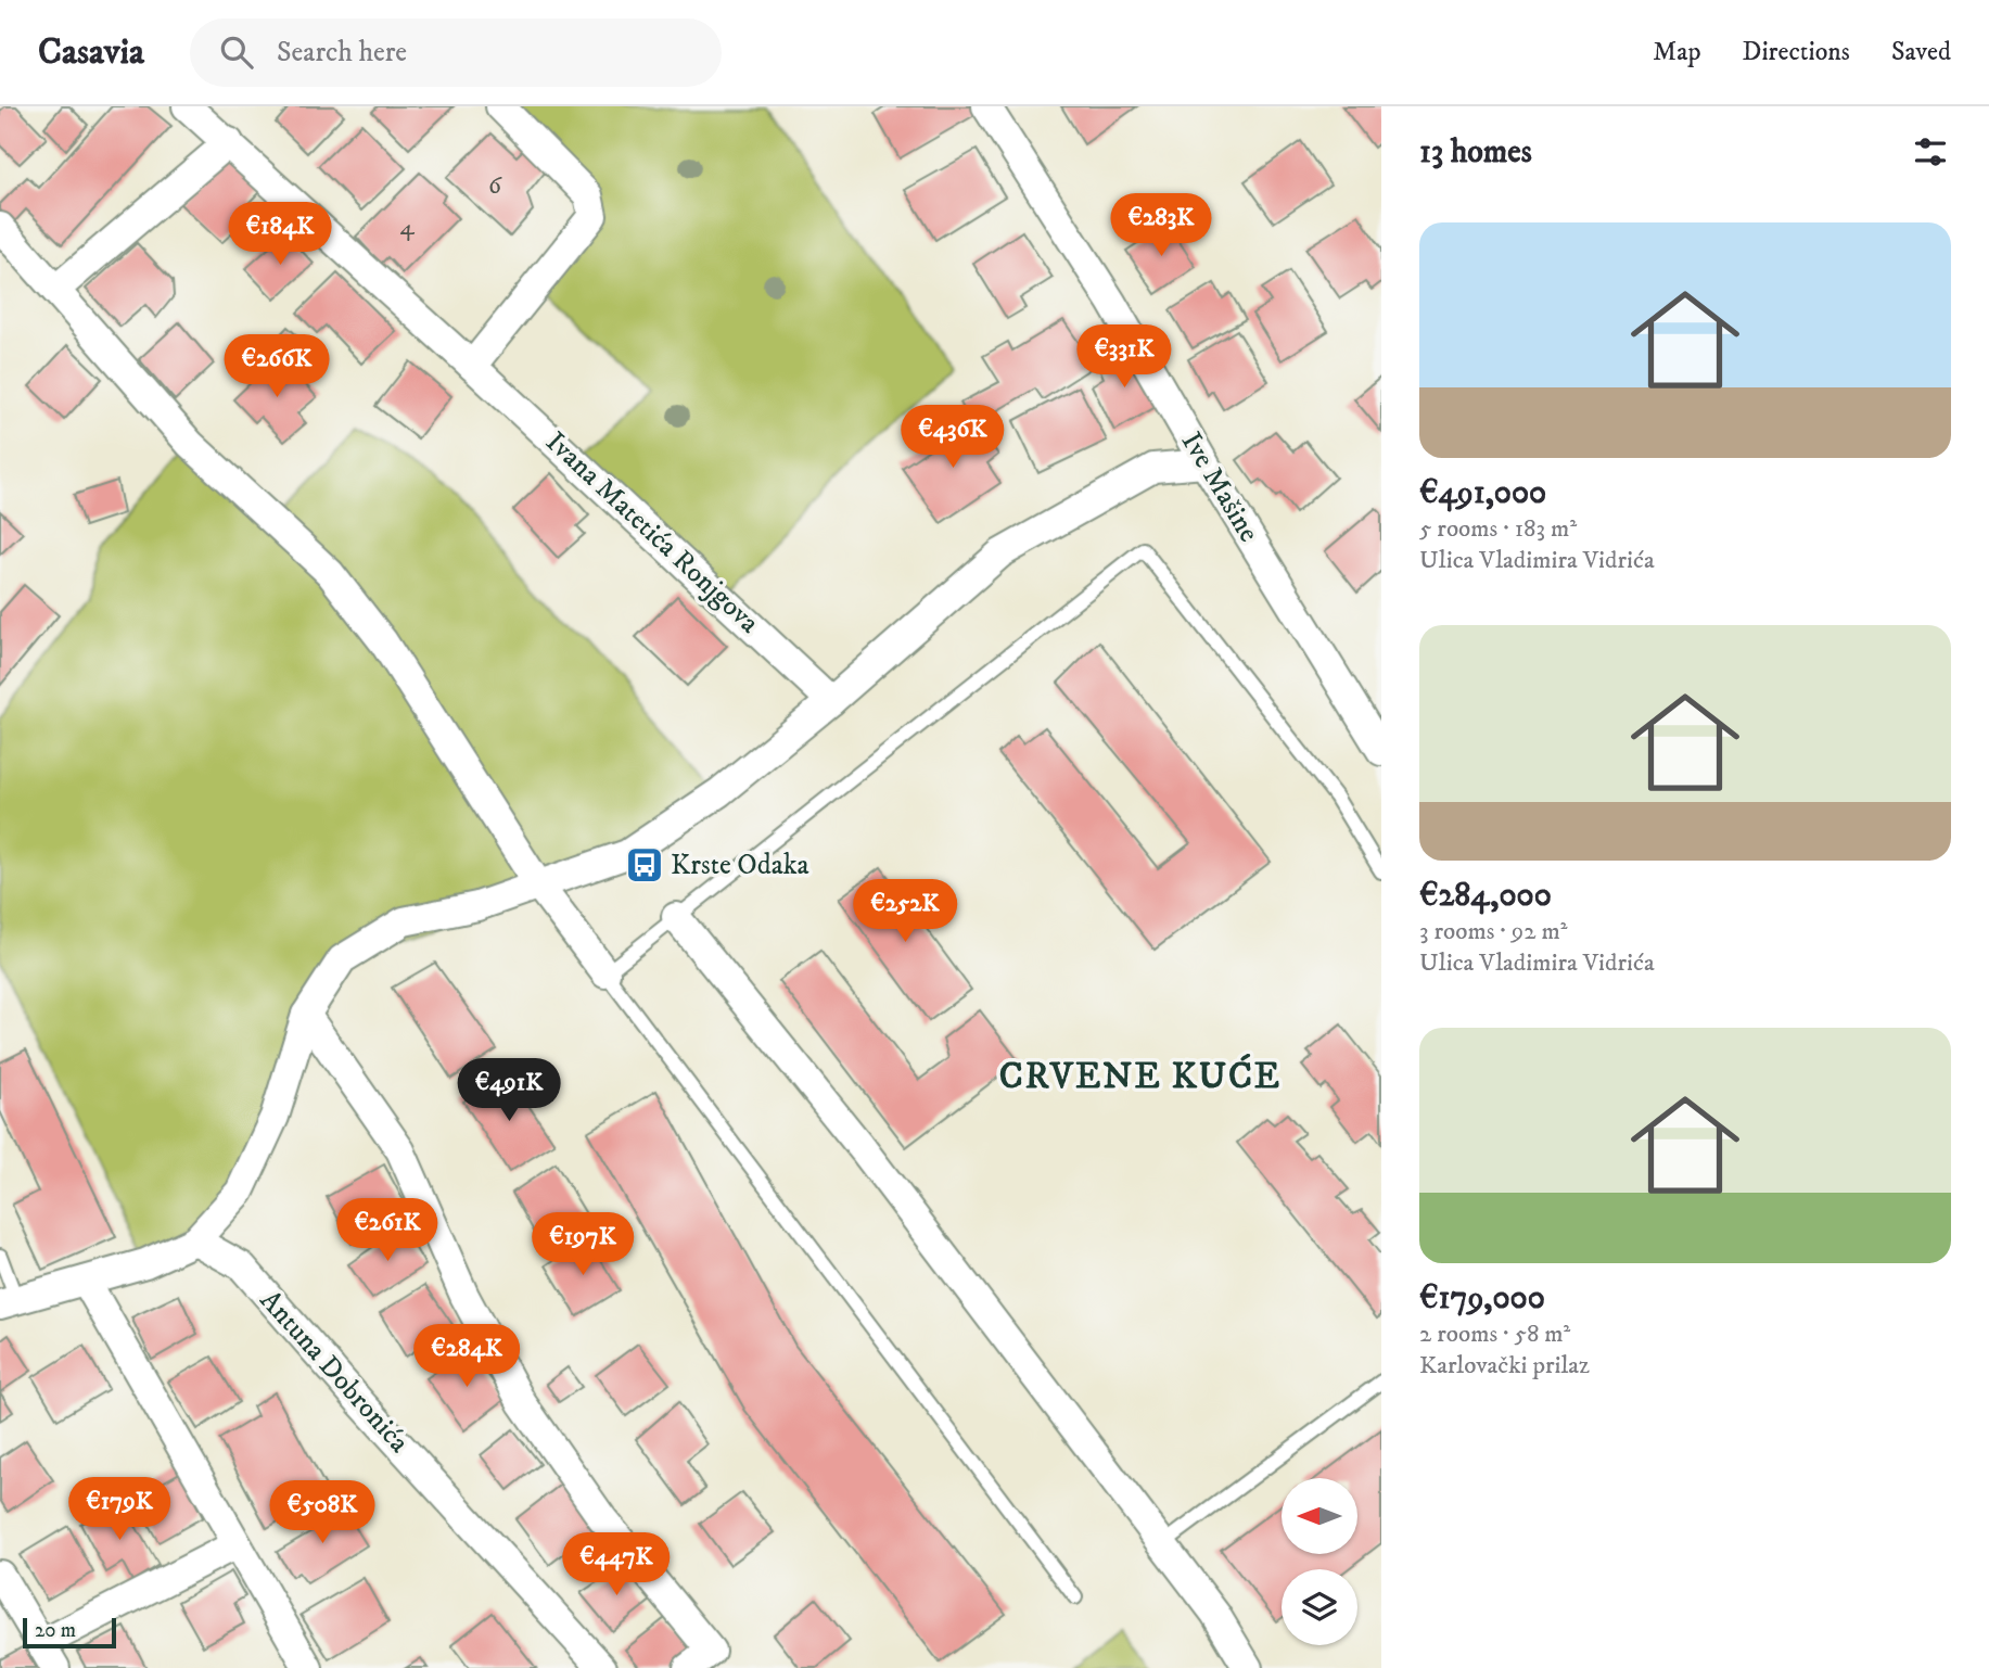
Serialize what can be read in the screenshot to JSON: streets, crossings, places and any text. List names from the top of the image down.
{
  "streets": {
    "street": ["Ive Mašine", "Ivana Matetića Ronjgova", "Antuna Dobronića"]
  },
  "districts": ["CRVENE KUĆE"],
  "places": {
    "bus stop": ["Krste Odaka"]
  },
  "house_numbers": ["6", "4"],
  "scale_bar": "20 m",
  "north": "left",
  "page": {
    "header": "Casavia",
    "search": "Search here",
    "nav": ["Map", "Directions", "Saved"],
    "heading": "13 homes",
    "price": [
      "€283K",
      "€184K",
      "€331K",
      "€266K",
      "€436K",
      "€252K",
      "€491K",
      "€261K",
      "€197K",
      "€284K",
      "€179K",
      "€508K",
      "€447K"
    ],
    "list": [
      {
        "name": "€491,000",
        "note": "5 rooms · 183 m² · Ulica Vladimira Vidrića"
      },
      {
        "name": "€284,000",
        "note": "3 rooms · 92 m² · Ulica Vladimira Vidrića"
      },
      {
        "name": "€179,000",
        "note": "2 rooms · 58 m² · Karlovački prilaz"
      }
    ],
    "scale": "20 m"
  }
}
